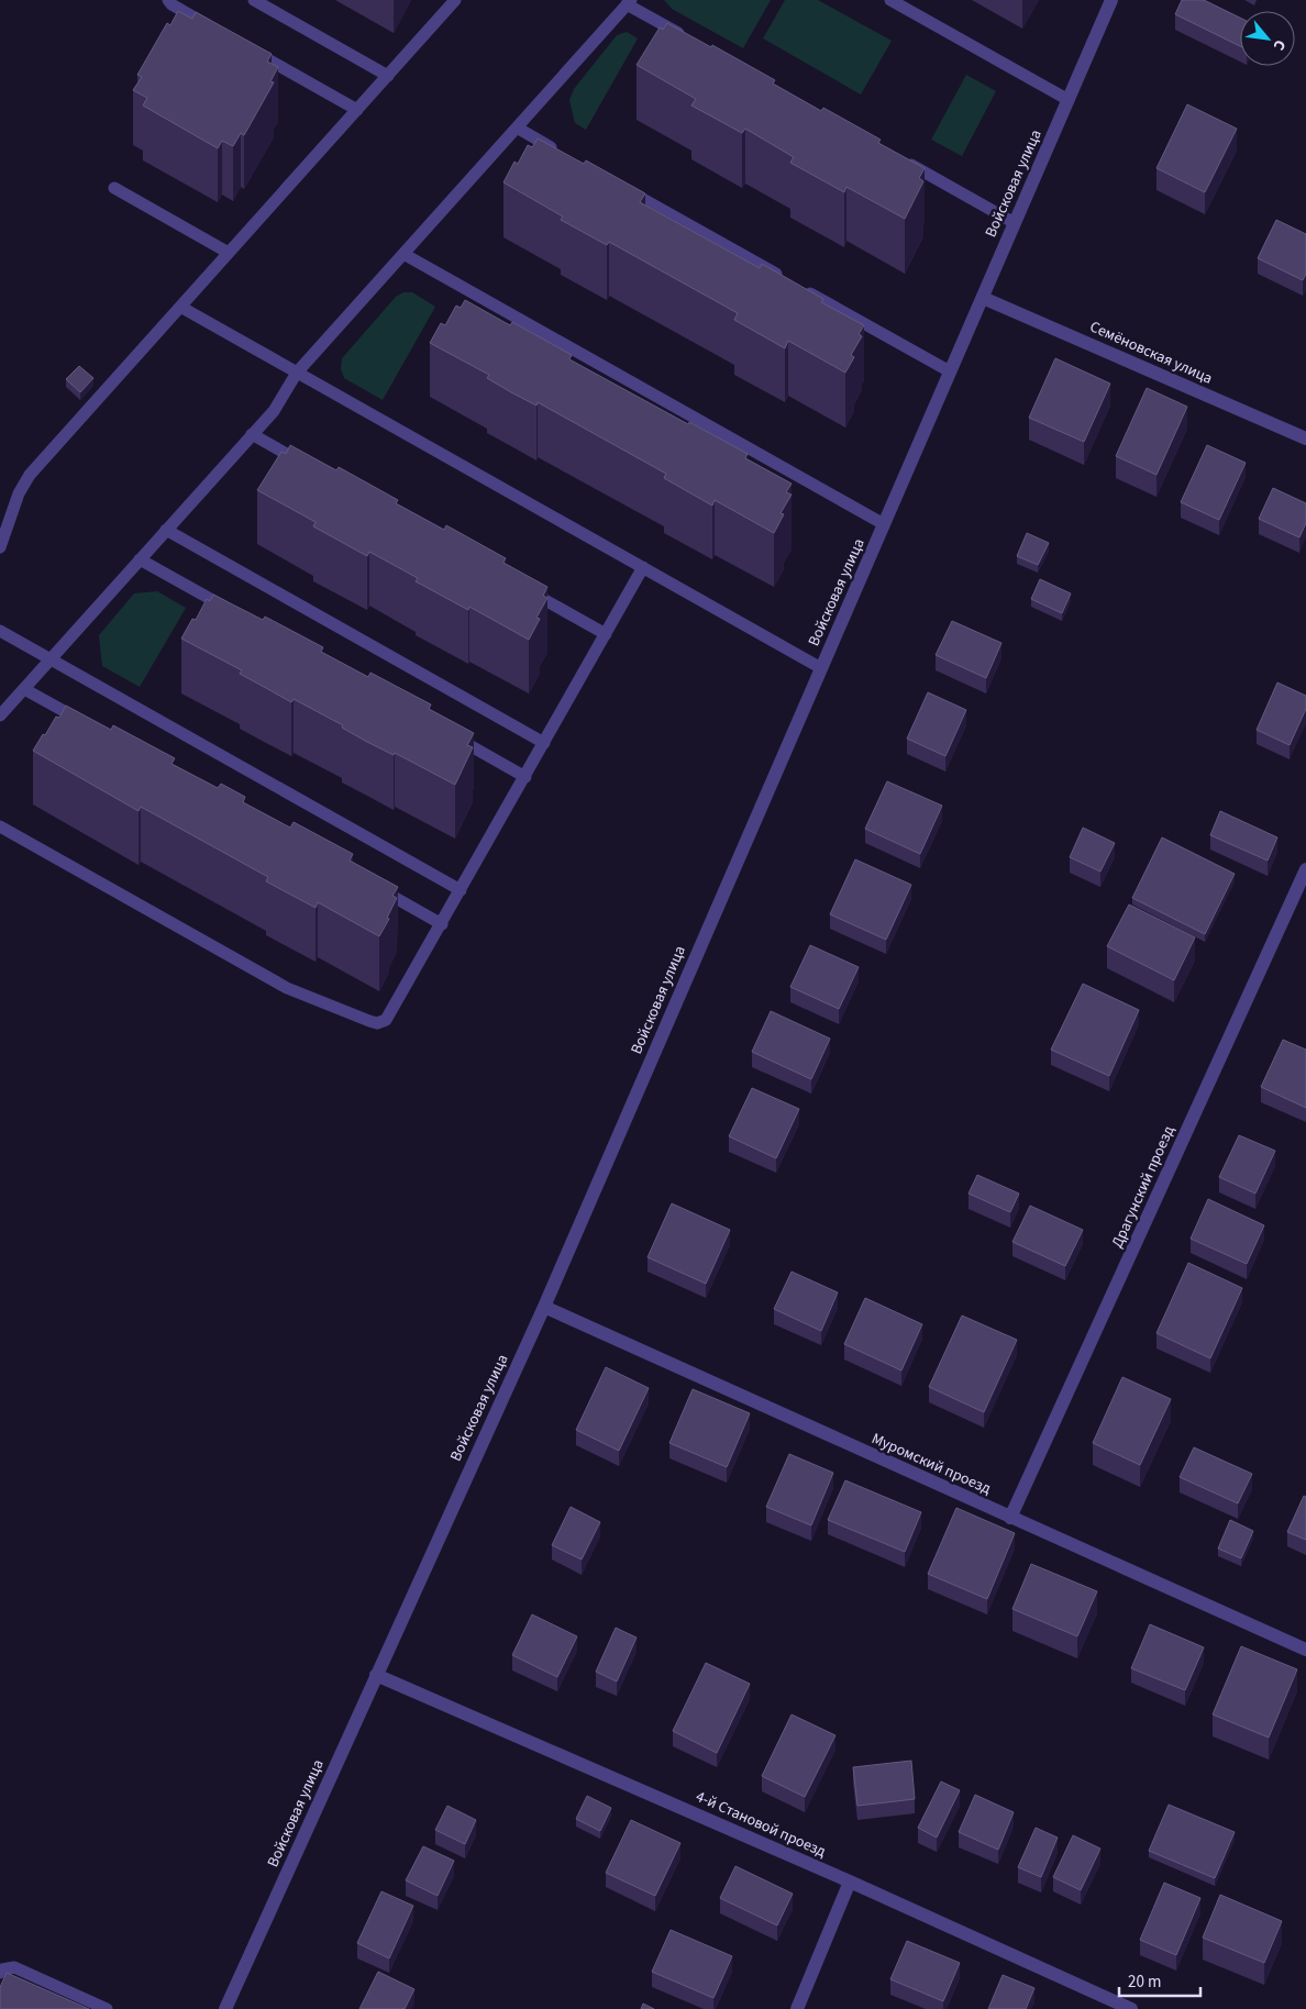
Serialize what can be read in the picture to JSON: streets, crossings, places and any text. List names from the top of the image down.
{
  "streets": {
    "street": [
      "Войсковая улица",
      "Семёновская улица",
      "Драгунский проезд",
      "Муромский проезд",
      "4-й Становой проезд"
    ]
  },
  "crossings": [
    ["Войсковая улица", "Семёновская улица"],
    ["Войсковая улица", "Муромский проезд"],
    ["Войсковая улица", "4-й Становой проезд"],
    ["Драгунский проезд", "Муромский проезд"]
  ],
  "scale_bar": "20 m",
  "north": "bottom right"
}
